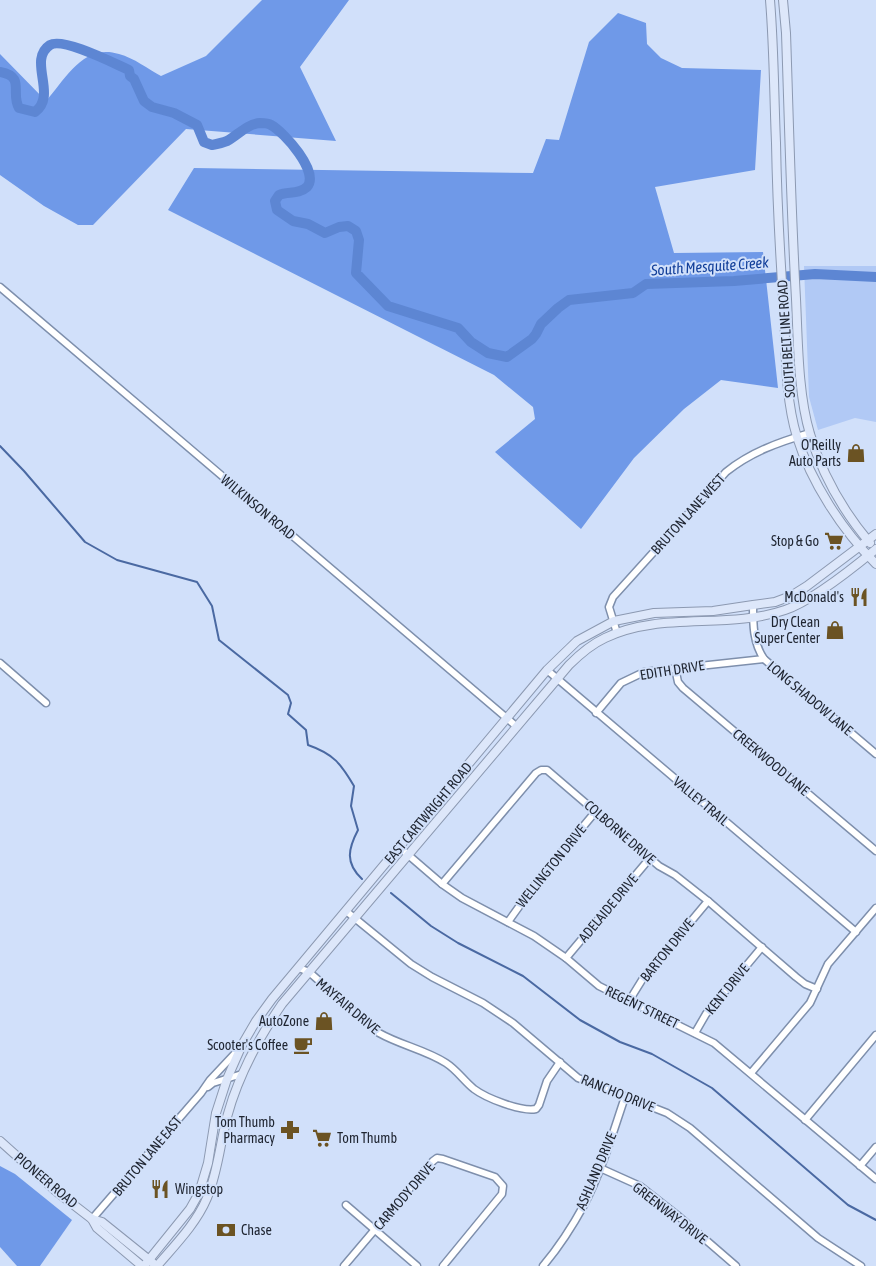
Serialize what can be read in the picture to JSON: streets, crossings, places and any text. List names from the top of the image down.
{
  "streets": {
    "main road": ["SOUTH BELT LINE ROAD", "EAST CARTWRIGHT ROAD", "PIONEER ROAD"],
    "street": [
      "WILKINSON ROAD",
      "BRUTON LANE WEST",
      "EDITH DRIVE",
      "LONG SHADOW LANE",
      "CREEKWOOD LANE",
      "VALLEY TRAIL",
      "COLBORNE DRIVE",
      "WELLINGTON DRIVE",
      "ADELAIDE DRIVE",
      "BARTON DRIVE",
      "KENT DRIVE",
      "MAYFAIR DRIVE",
      "REGENT STREET",
      "RANCHO DRIVE",
      "BRUTON LANE EAST",
      "ASHLAND DRIVE",
      "CARMODY DRIVE",
      "GREENWAY DRIVE"
    ]
  },
  "crossings": [
    ["SOUTH BELT LINE ROAD", "BRUTON LANE WEST"],
    ["SOUTH BELT LINE ROAD", "EAST CARTWRIGHT ROAD"],
    ["WILKINSON ROAD", "EAST CARTWRIGHT ROAD"],
    ["BRUTON LANE WEST", "EAST CARTWRIGHT ROAD"],
    ["EDITH DRIVE", "LONG SHADOW LANE"],
    ["EDITH DRIVE", "CREEKWOOD LANE"],
    ["EDITH DRIVE", "VALLEY TRAIL"],
    ["LONG SHADOW LANE", "EAST CARTWRIGHT ROAD"],
    ["VALLEY TRAIL", "EAST CARTWRIGHT ROAD"],
    ["EAST CARTWRIGHT ROAD", "MAYFAIR DRIVE"],
    ["EAST CARTWRIGHT ROAD", "REGENT STREET"],
    ["EAST CARTWRIGHT ROAD", "RANCHO DRIVE"],
    ["EAST CARTWRIGHT ROAD", "BRUTON LANE EAST"],
    ["EAST CARTWRIGHT ROAD", "PIONEER ROAD"],
    ["COLBORNE DRIVE", "WELLINGTON DRIVE"],
    ["COLBORNE DRIVE", "ADELAIDE DRIVE"],
    ["COLBORNE DRIVE", "BARTON DRIVE"],
    ["COLBORNE DRIVE", "KENT DRIVE"],
    ["COLBORNE DRIVE", "REGENT STREET"],
    ["WELLINGTON DRIVE", "REGENT STREET"],
    ["ADELAIDE DRIVE", "REGENT STREET"],
    ["BARTON DRIVE", "REGENT STREET"],
    ["KENT DRIVE", "REGENT STREET"],
    ["MAYFAIR DRIVE", "RANCHO DRIVE"],
    ["RANCHO DRIVE", "ASHLAND DRIVE"],
    ["BRUTON LANE EAST", "PIONEER ROAD"],
    ["ASHLAND DRIVE", "GREENWAY DRIVE"]
  ],
  "water": ["South Mesquite Creek"],
  "places": {
    "shop": ["O'Reilly Auto Parts", "Dry Clean Super Center", "AutoZone"],
    "supermarket": ["Stop & Go", "Tom Thumb"],
    "restaurant": ["McDonald's", "Wingstop"],
    "cafe": ["Scooter's Coffee"],
    "pharmacy": ["Tom Thumb Pharmacy"],
    "bank": ["Chase"]
  }
}
